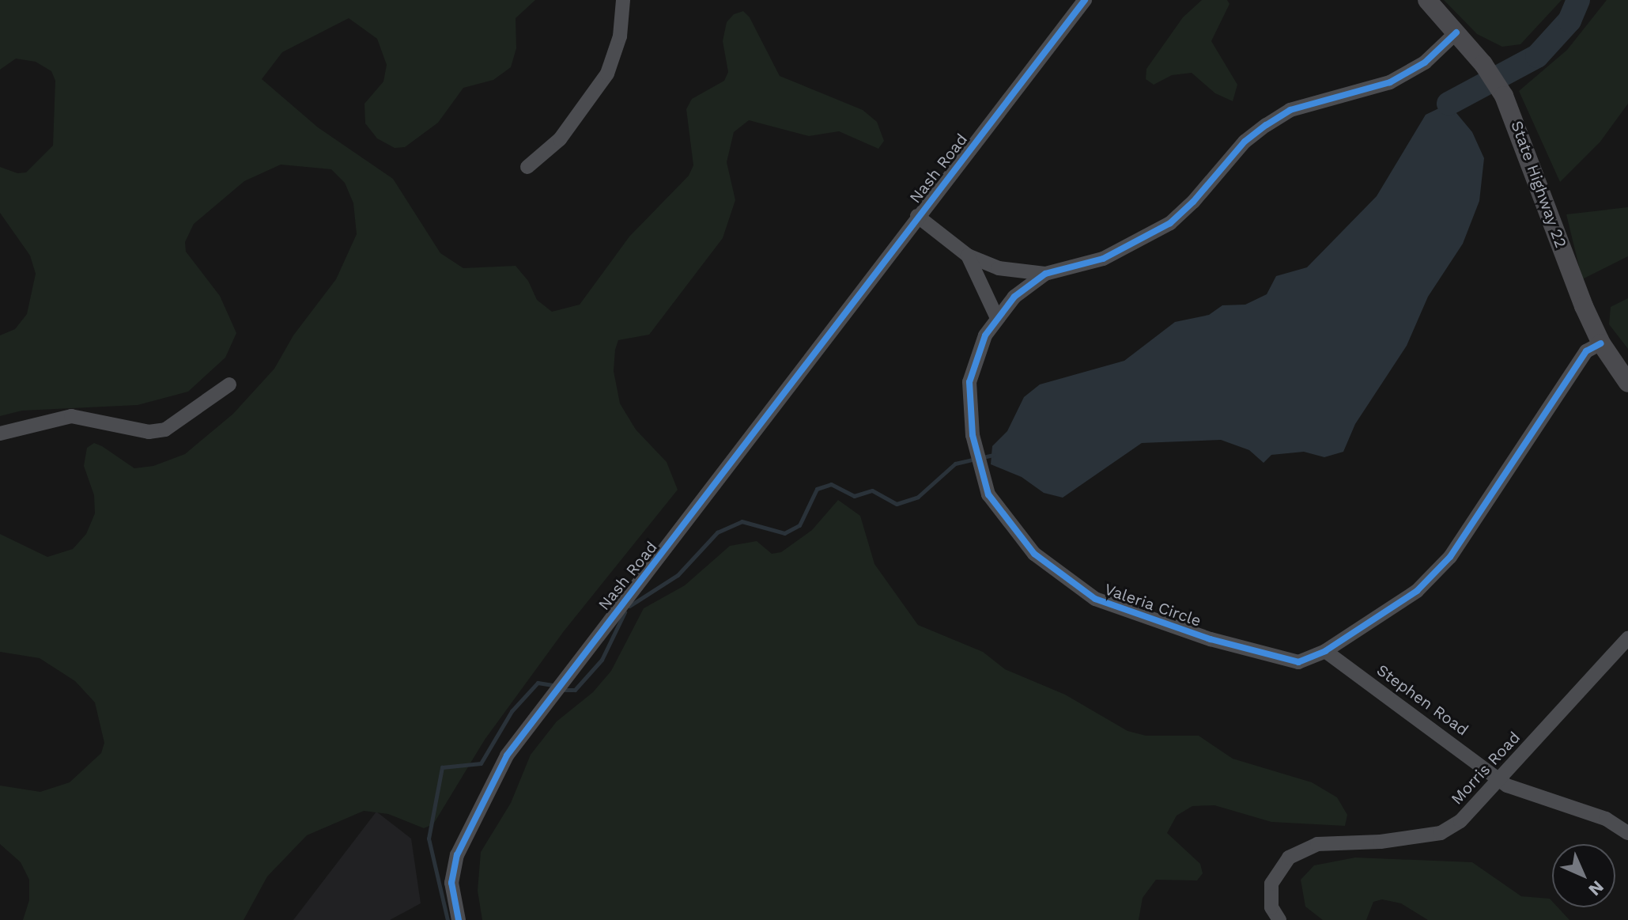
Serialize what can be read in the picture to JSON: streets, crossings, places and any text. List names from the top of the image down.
{
  "streets": {
    "main road": ["State Highway 22"],
    "street": [
      "Nash Road",
      "Valeria Circle",
      "Stephen Road",
      "Morris Road"
    ]
  },
  "crossings": [
    ["Nash Road", "Valeria Circle"],
    ["State Highway 22", "Valeria Circle"],
    ["Valeria Circle", "Stephen Road"],
    ["Stephen Road", "Morris Road"]
  ],
  "north": "bottom right"
}
